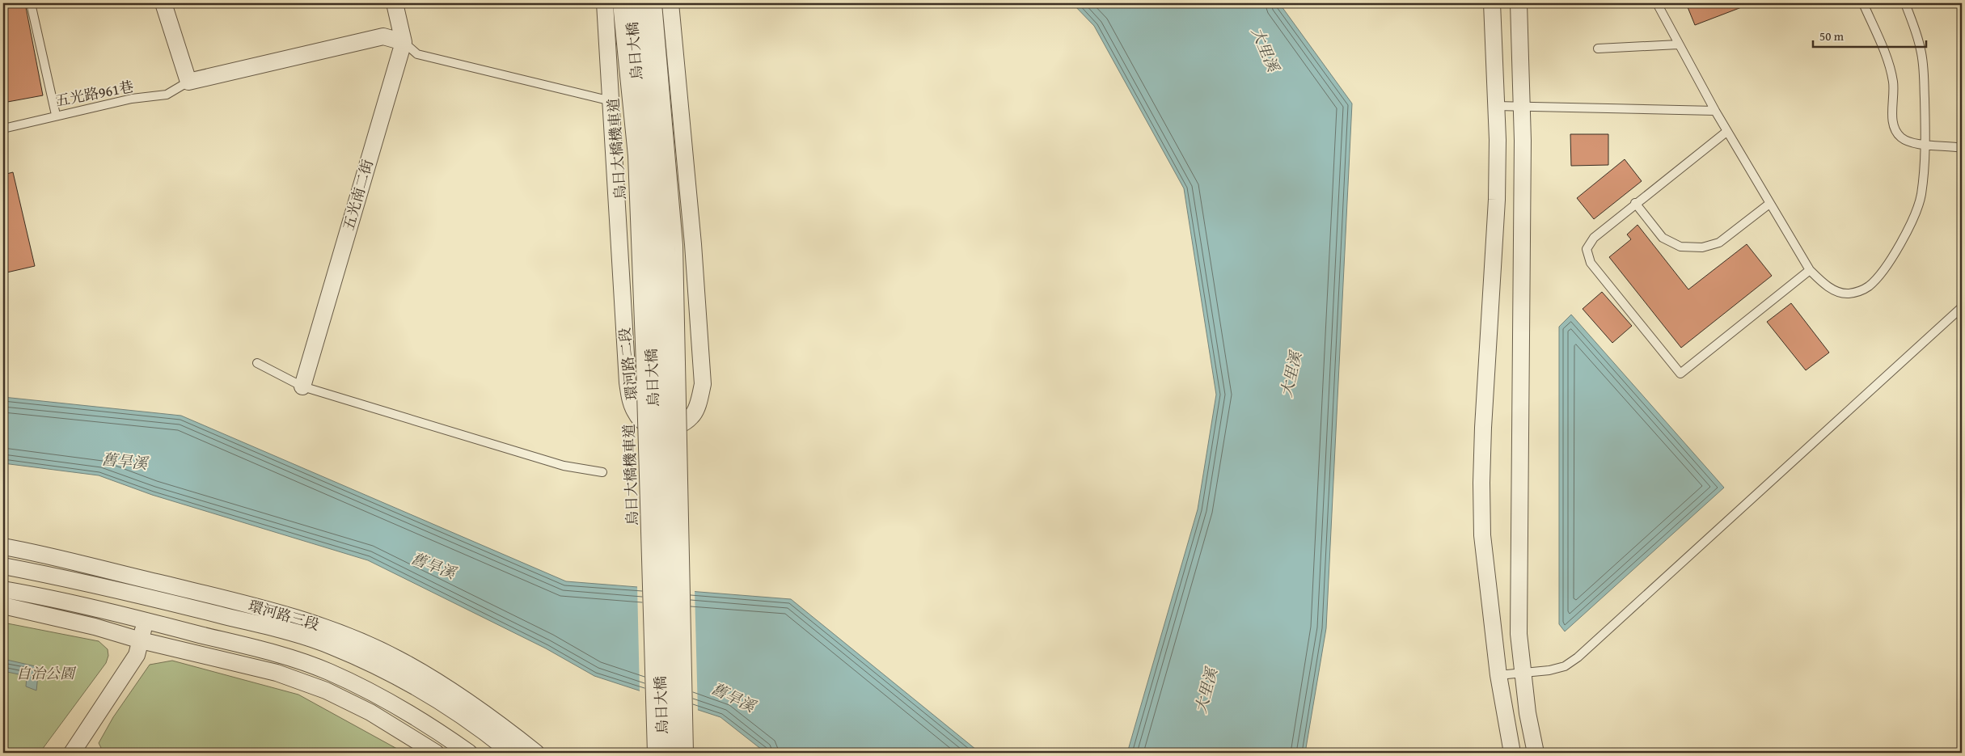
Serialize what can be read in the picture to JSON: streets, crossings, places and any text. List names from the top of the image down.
{
  "streets": {
    "street": [
      "烏日大橋",
      "五光南二街",
      "環河路二段",
      "環河路三段"
    ],
    "lane": ["五光路961巷", "烏日大橋機車道"]
  },
  "crossings": [
    ["烏日大橋", "烏日大橋機車道"]
  ],
  "water": ["大里溪", "舊旱溪"],
  "parks": ["自治公園"],
  "scale_bar": "50 m"
}
